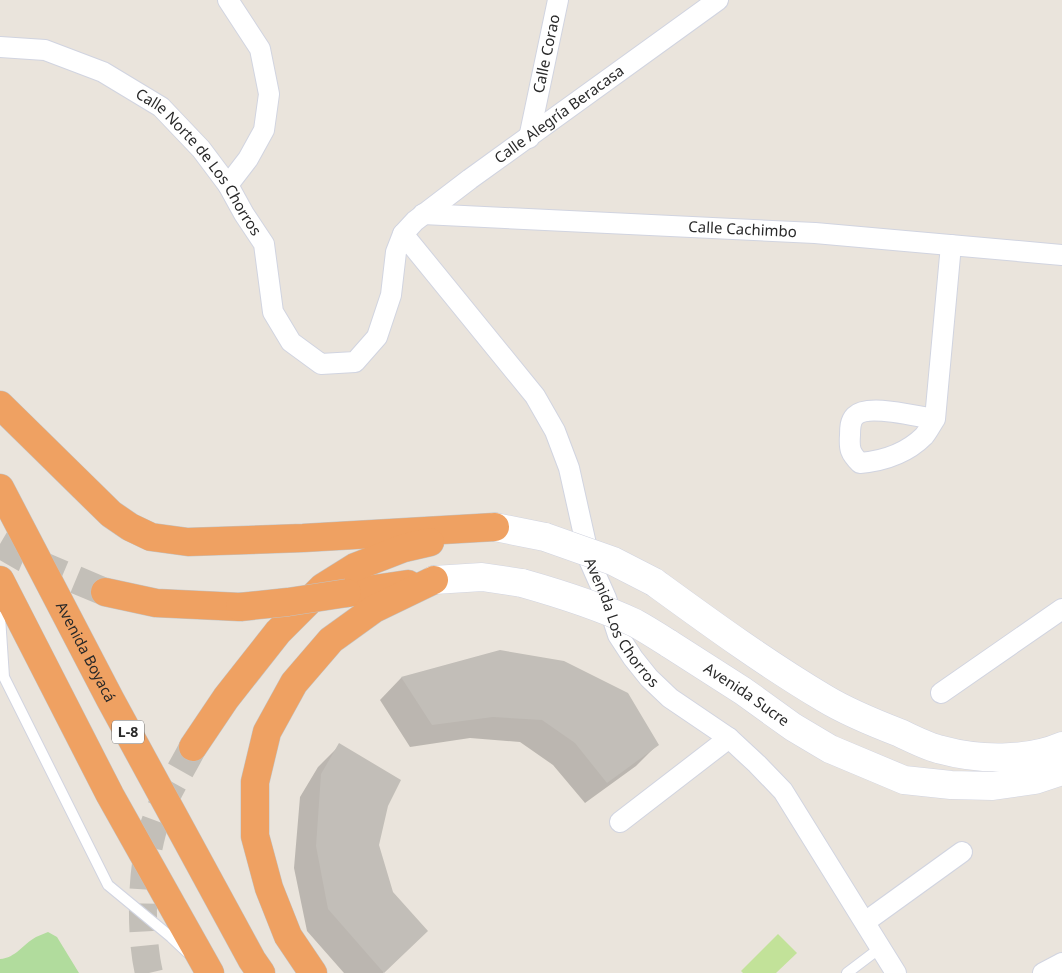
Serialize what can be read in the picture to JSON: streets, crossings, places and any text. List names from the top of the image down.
{
  "streets": {
    "highway": ["Avenida Boyacá", "L-8"],
    "main road": ["Avenida Sucre"],
    "street": [
      "Calle Corao",
      "Calle Alegría Beracasa",
      "Calle Norte de Los Chorros",
      "Calle Cachimbo",
      "Avenida Los Chorros"
    ]
  },
  "crossings": [
    ["Calle Corao", "Calle Alegría Beracasa"],
    ["Calle Alegría Beracasa", "Calle Norte de Los Chorros"],
    ["Calle Alegría Beracasa", "Calle Cachimbo"],
    ["Calle Alegría Beracasa", "Avenida Los Chorros"],
    ["Calle Norte de Los Chorros", "Avenida Los Chorros"]
  ]
}
